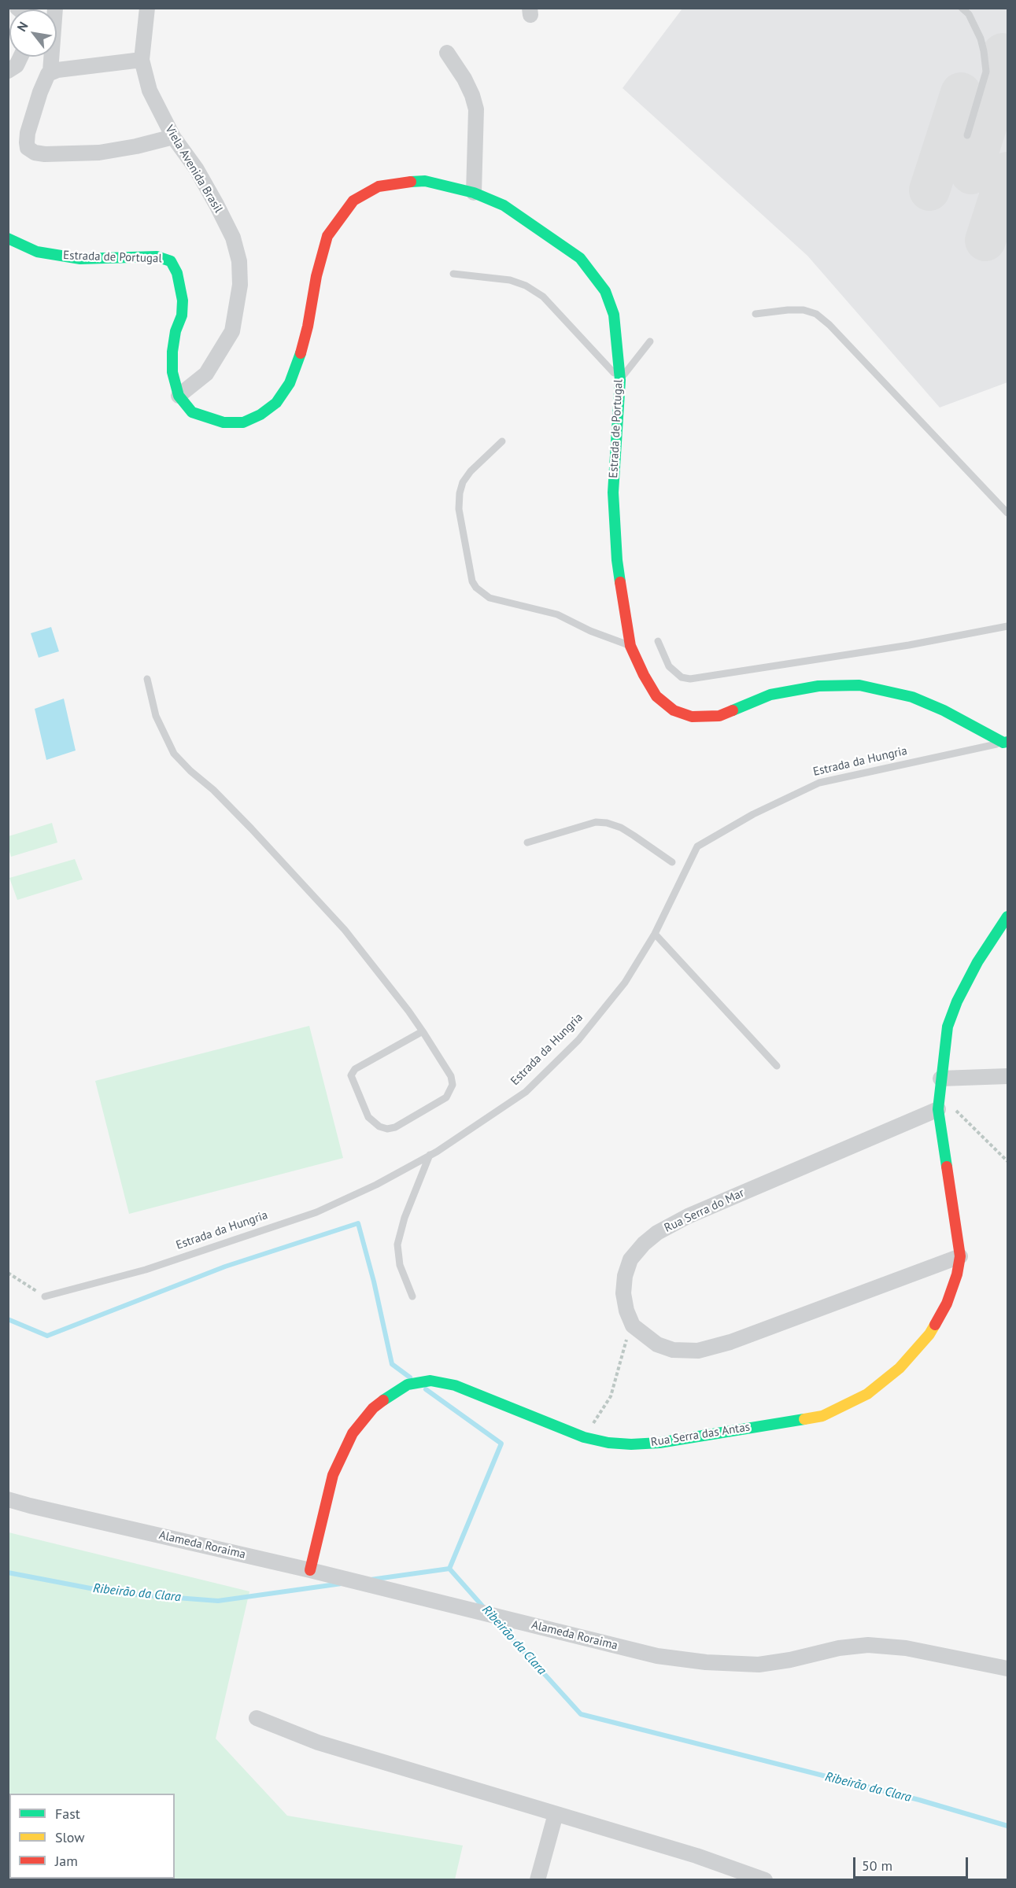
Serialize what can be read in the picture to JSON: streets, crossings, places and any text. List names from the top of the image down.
{
  "streets": {
    "street": [
      "Viela Avenida Brasil",
      "Estrada de Portugal",
      "Rua Serra do Mar",
      "Rua Serra das Antas",
      "Alameda Roraima"
    ],
    "lane": ["Estrada da Hungria"]
  },
  "crossings": [
    ["Viela Avenida Brasil", "Estrada de Portugal"],
    ["Estrada de Portugal", "Estrada da Hungria"],
    ["Rua Serra do Mar", "Rua Serra das Antas"],
    ["Rua Serra das Antas", "Alameda Roraima"]
  ],
  "water": ["Ribeirão da Clara"],
  "legend": ["Fast", "Slow", "Jam"],
  "scale_bar": "50 m",
  "north": "top left"
}
